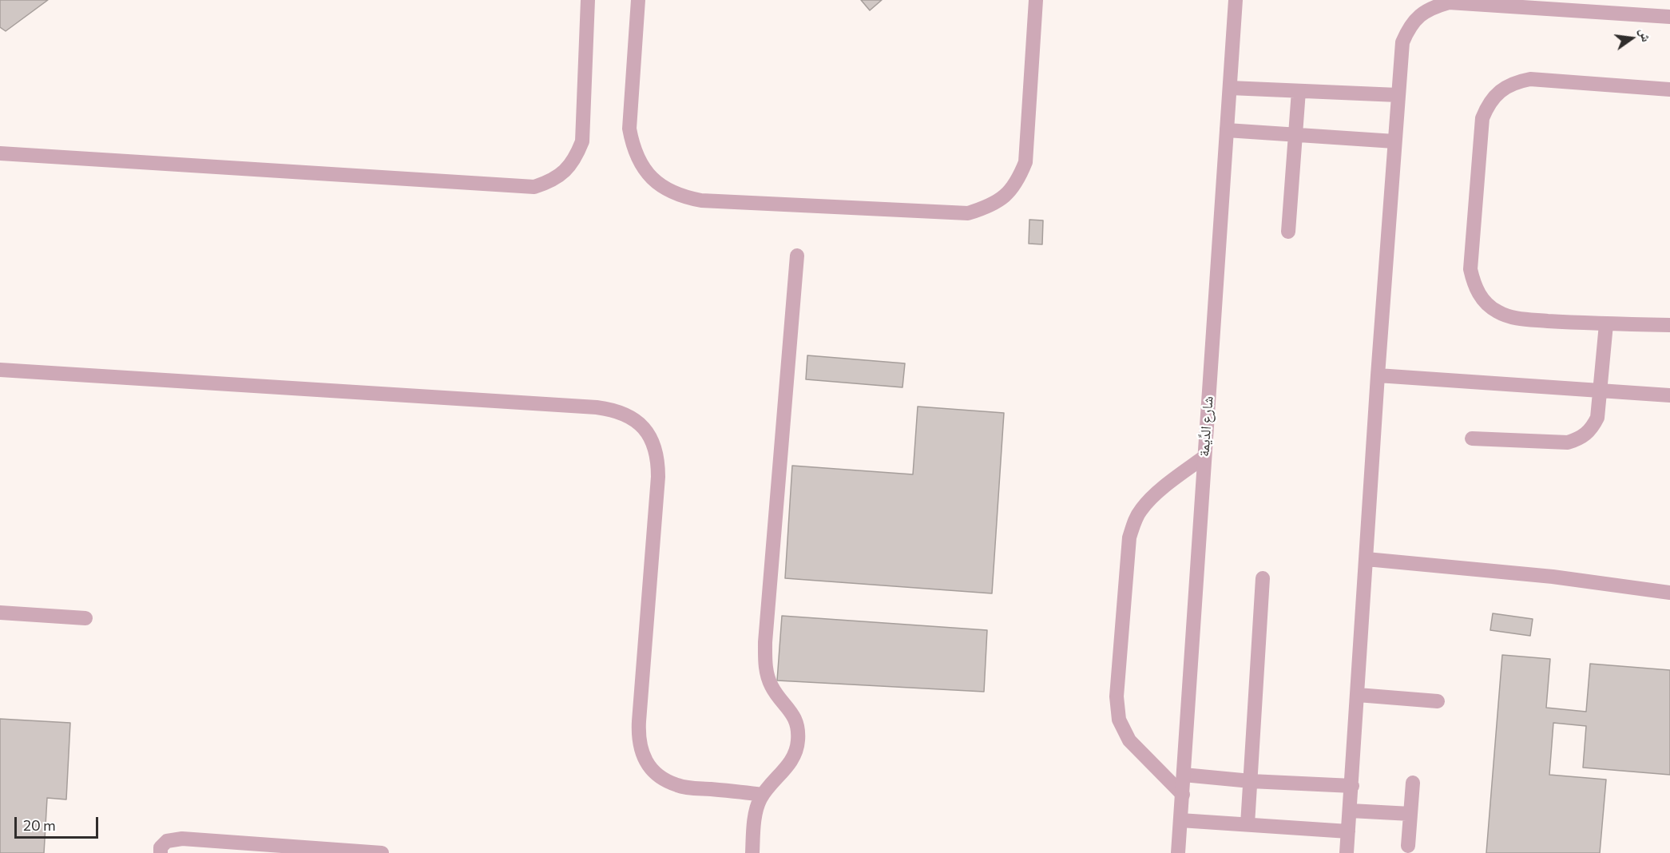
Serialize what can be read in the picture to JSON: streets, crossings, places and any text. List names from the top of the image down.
{
  "streets": {
    "street": ["شارع الدِّيمة"]
  },
  "scale_bar": "20 m",
  "north": "right"
}
